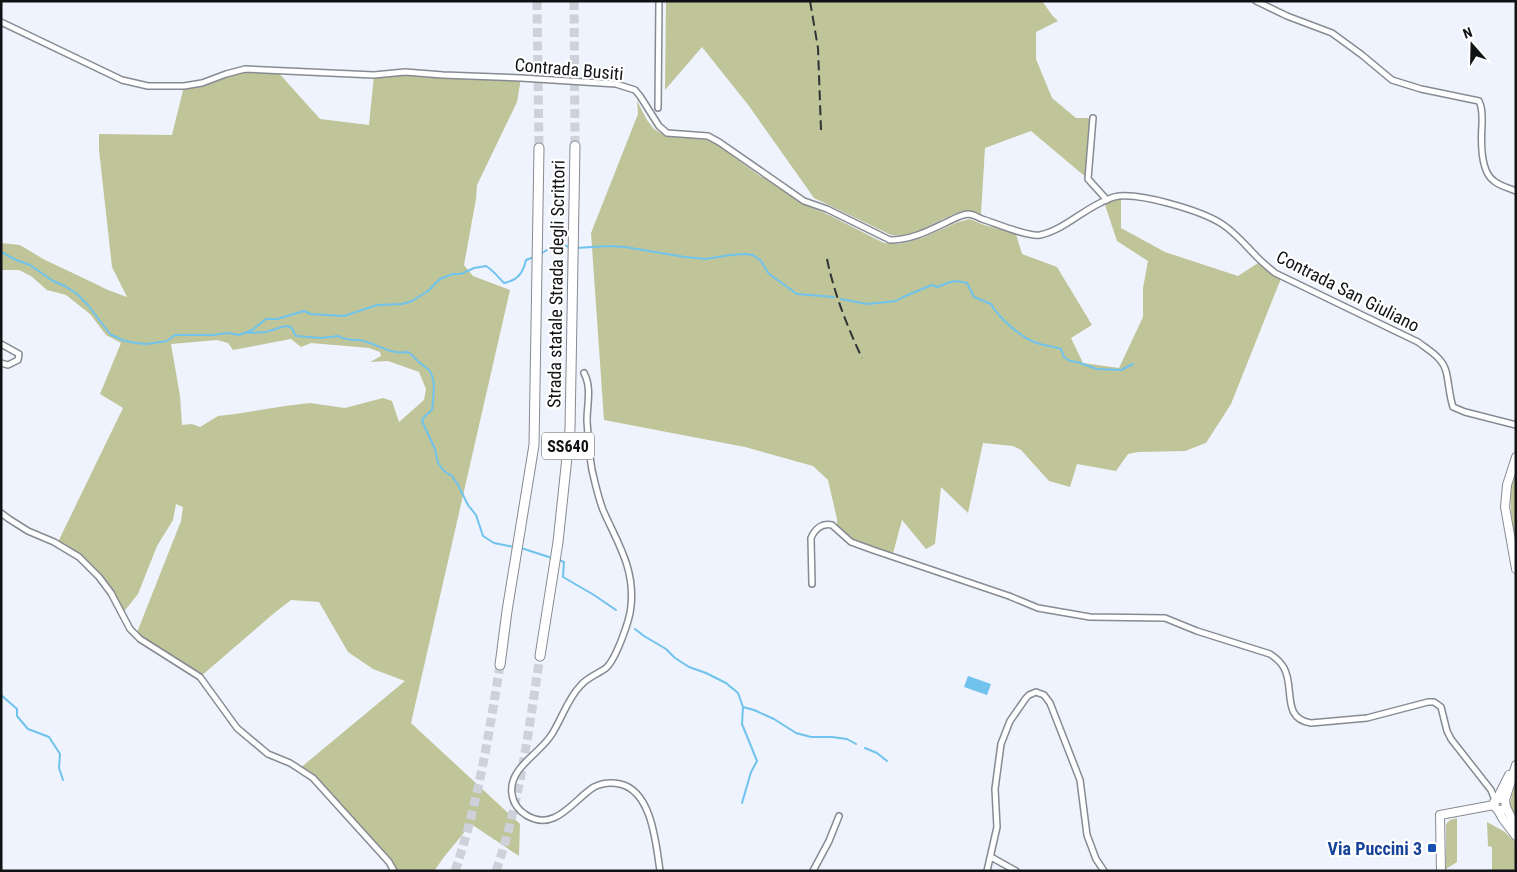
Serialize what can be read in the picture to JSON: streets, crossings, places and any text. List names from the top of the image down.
{
  "streets": {
    "highway": ["Strada statale Strada degli Scrittori", "SS640"],
    "street": ["Contrada Busiti", "Contrada San Giuliano"]
  },
  "crossings": [
    ["Contrada Busiti", "Contrada San Giuliano"]
  ],
  "places": {
    "transit": ["Via Puccini 3"]
  },
  "north": "top"
}
